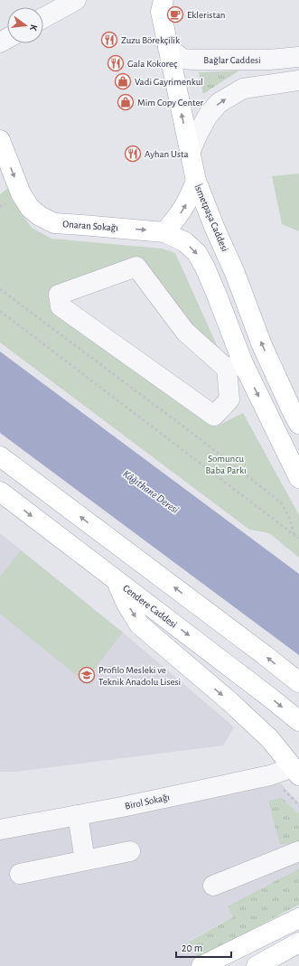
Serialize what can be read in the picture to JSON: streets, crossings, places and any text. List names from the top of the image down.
{
  "streets": {
    "main road": ["İsmetpaşa Caddesi", "Onaran Sokağı", "Cendere Caddesi"],
    "street": ["Bağlar Caddesi", "Birol Sokağı"]
  },
  "crossings": [
    ["Bağlar Caddesi", "İsmetpaşa Caddesi"]
  ],
  "one_way": ["Onaran Sokağı"],
  "water": ["Kâğıthane Deresi"],
  "parks": ["Somuncu Baba Parkı"],
  "places": {
    "cafe": ["Ekleristan"],
    "restaurant": ["Zuzu Börekçilik", "Gala Kokoreç", "Ayhan Usta"],
    "shop": ["Vadi Gayrimenkul", "Mim Copy Center"],
    "school or university": ["Profilo Mesleki ve Teknik Anadolu Lisesi"]
  },
  "scale_bar": "20 m",
  "north": "right"
}
